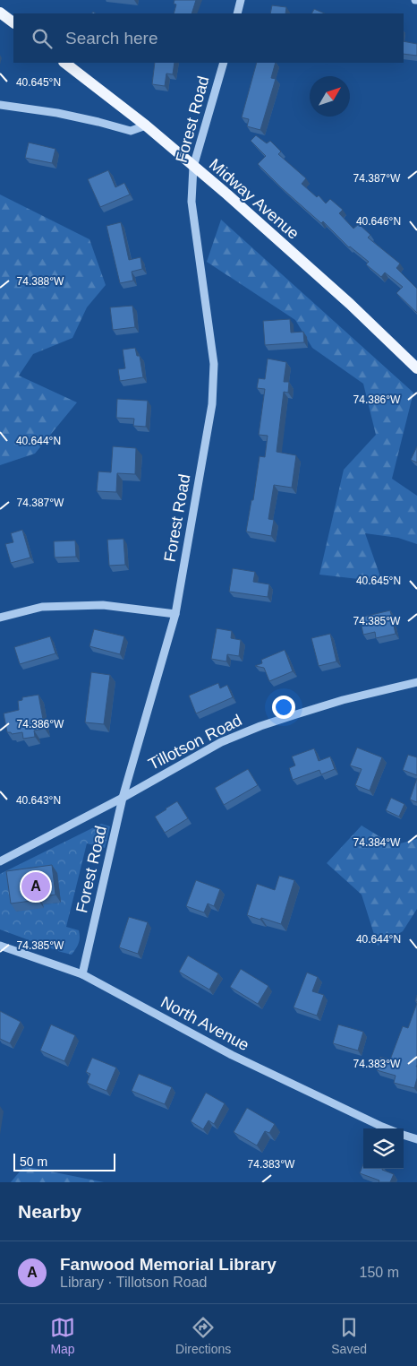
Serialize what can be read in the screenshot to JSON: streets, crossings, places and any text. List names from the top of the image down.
{
  "streets": {
    "main road": ["Midway Avenue"],
    "street": ["Forest Road", "Tillotson Road", "North Avenue"]
  },
  "crossings": [
    ["Forest Road", "Midway Avenue"],
    ["Forest Road", "Tillotson Road"],
    ["Forest Road", "North Avenue"]
  ],
  "scale_bar": "50 m",
  "north": "top right",
  "page": {
    "search": "Search here",
    "pins": "A",
    "scale": "50 m",
    "heading": "Nearby",
    "list": [
      {
        "mark": "A",
        "name": "Fanwood Memorial Library",
        "note": "Library · Tillotson Road",
        "value": "150 m"
      }
    ],
    "nav": ["Map", "Directions", "Saved"]
  },
  "coordinates": [
    "40.645°N",
    "74.387°W",
    "40.646°N",
    "74.388°W",
    "74.386°W",
    "40.644°N",
    "74.385°W",
    "40.643°N",
    "74.384°W",
    "74.383°W"
  ]
}
